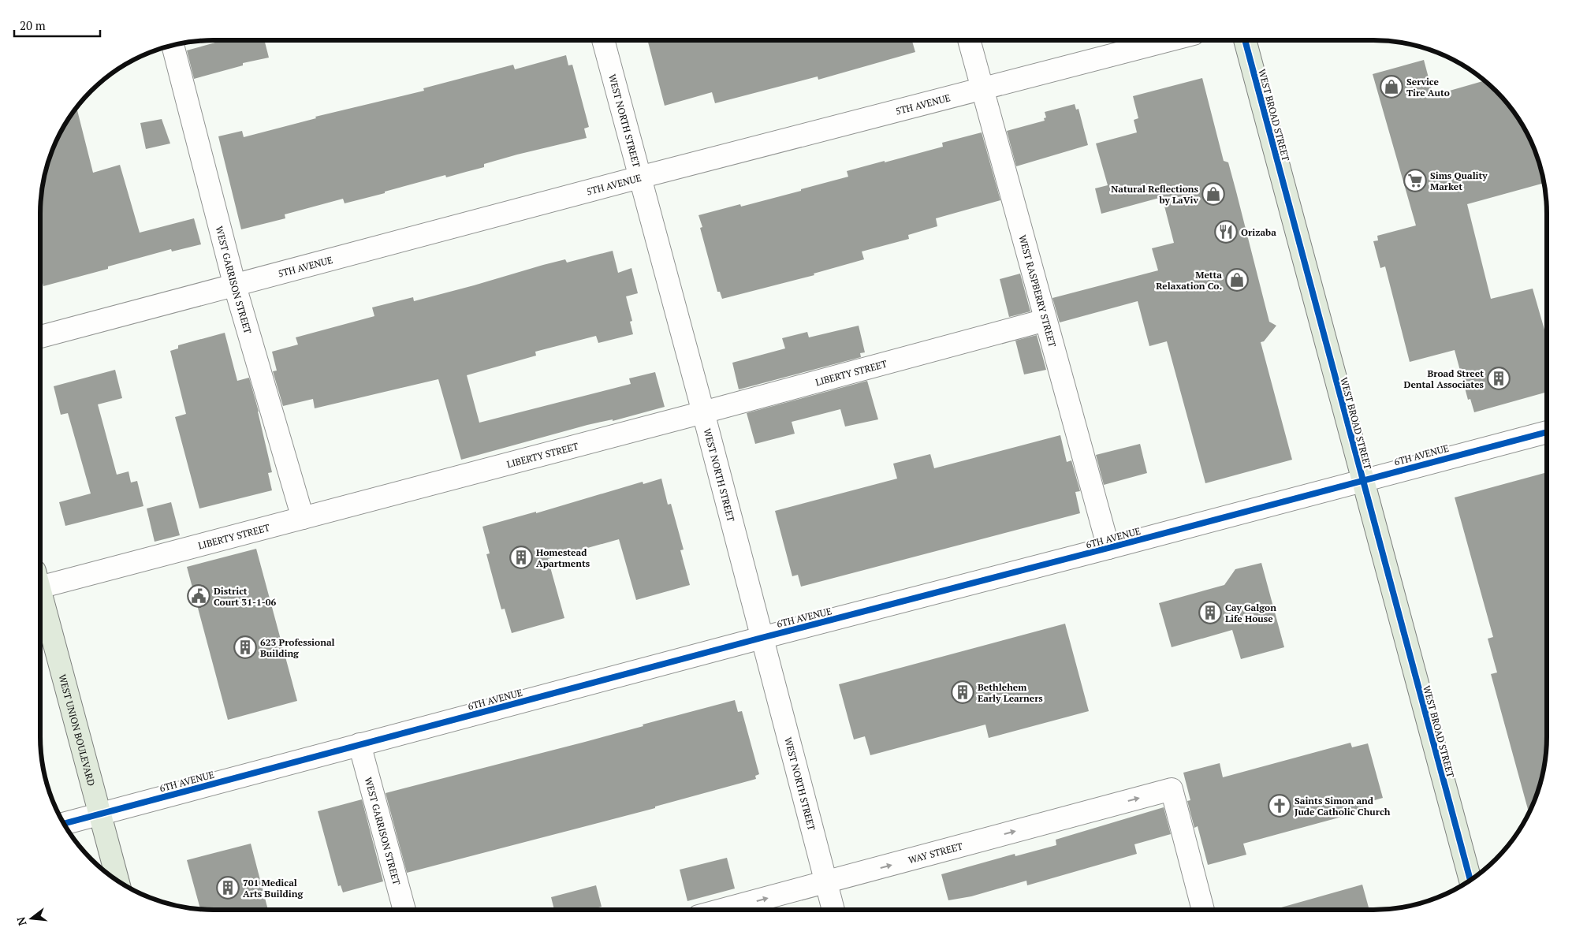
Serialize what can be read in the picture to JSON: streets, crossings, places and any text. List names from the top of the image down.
{
  "streets": {
    "main road": ["WEST BROAD STREET", "WEST UNION BOULEVARD"],
    "street": [
      "5TH AVENUE",
      "WEST NORTH STREET",
      "WEST GARRISON STREET",
      "WEST RASPBERRY STREET",
      "LIBERTY STREET",
      "6TH AVENUE",
      "WAY STREET"
    ]
  },
  "crossings": [
    ["5TH AVENUE", "WEST NORTH STREET"],
    ["5TH AVENUE", "WEST GARRISON STREET"],
    ["5TH AVENUE", "WEST RASPBERRY STREET"],
    ["WEST BROAD STREET", "6TH AVENUE"],
    ["WEST NORTH STREET", "LIBERTY STREET"],
    ["WEST NORTH STREET", "6TH AVENUE"],
    ["WEST NORTH STREET", "WAY STREET"],
    ["WEST GARRISON STREET", "LIBERTY STREET"],
    ["WEST GARRISON STREET", "6TH AVENUE"],
    ["WEST RASPBERRY STREET", "LIBERTY STREET"],
    ["WEST RASPBERRY STREET", "6TH AVENUE"],
    ["6TH AVENUE", "WEST UNION BOULEVARD"]
  ],
  "one_way": ["WAY STREET"],
  "places": {
    "shop": ["Service Tire Auto", "Natural Reflections by LaViv", "Metta Relaxation Co."],
    "supermarket": ["Sims Quality Market"],
    "restaurant": ["Orizaba"],
    "building": [
      "Broad Street Dental Associates",
      "Homestead Apartments",
      "Cay Galgon Life House",
      "623 Professional Building",
      "Bethlehem Early Learners",
      "701 Medical Arts Building"
    ],
    "public building": ["District Court 31-1-06"],
    "church": ["Saints Simon and Jude Catholic Church"]
  },
  "scale_bar": "20 m",
  "north": "left"
}
